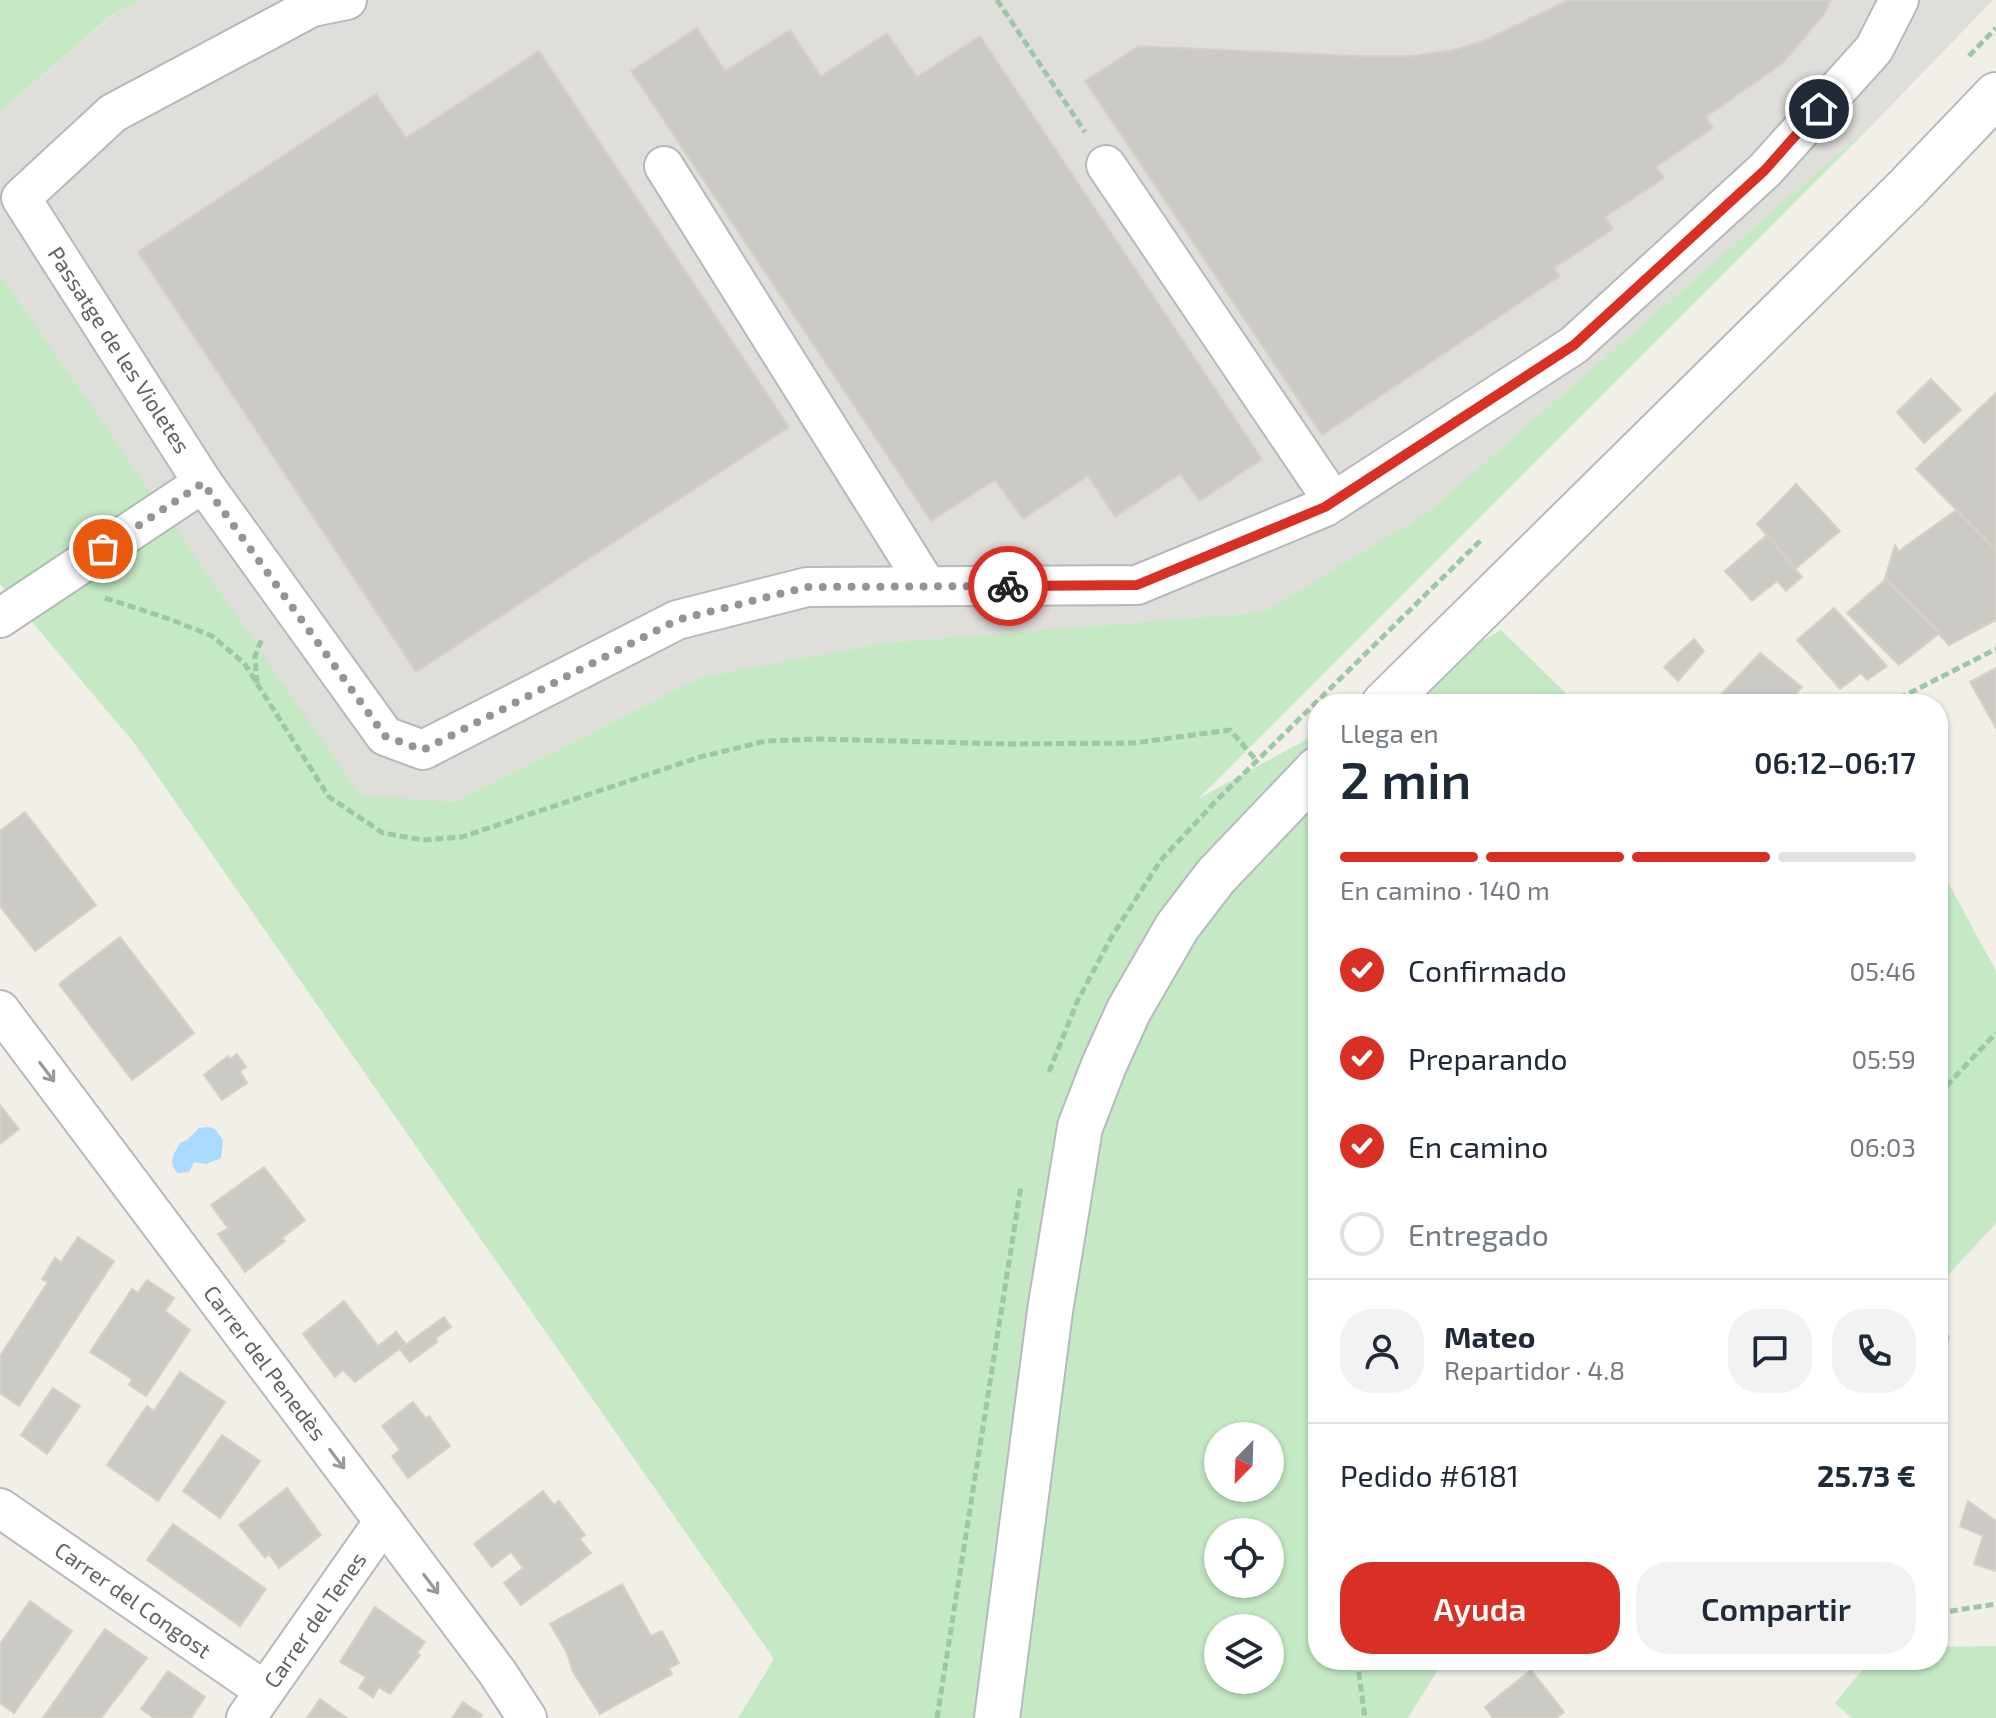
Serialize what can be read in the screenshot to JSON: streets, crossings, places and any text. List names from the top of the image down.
{
  "streets": {
    "street": [
      "Passatge de les Violetes",
      "Carrer del Penedès",
      "Carrer del Congost",
      "Carrer del Tenes"
    ]
  },
  "crossings": [
    ["Carrer del Penedès", "Carrer del Tenes"],
    ["Carrer del Congost", "Carrer del Tenes"]
  ],
  "one_way": ["Carrer del Penedès"],
  "north": "bottom left",
  "page": {
    "heading": ["2 min", "Llega en", "06:12–06:17"],
    "panel": [
      "Mateo",
      "Repartidor · 4.8",
      "Pedido #6181",
      "25.73 €"
    ],
    "bar": "En camino · 140 m",
    "list": [
      ["Confirmado", "05:46"],
      ["Preparando", "05:59"],
      ["En camino", "06:03"],
      "Entregado"
    ],
    "buttons": ["Ayuda", "Compartir"]
  }
}
